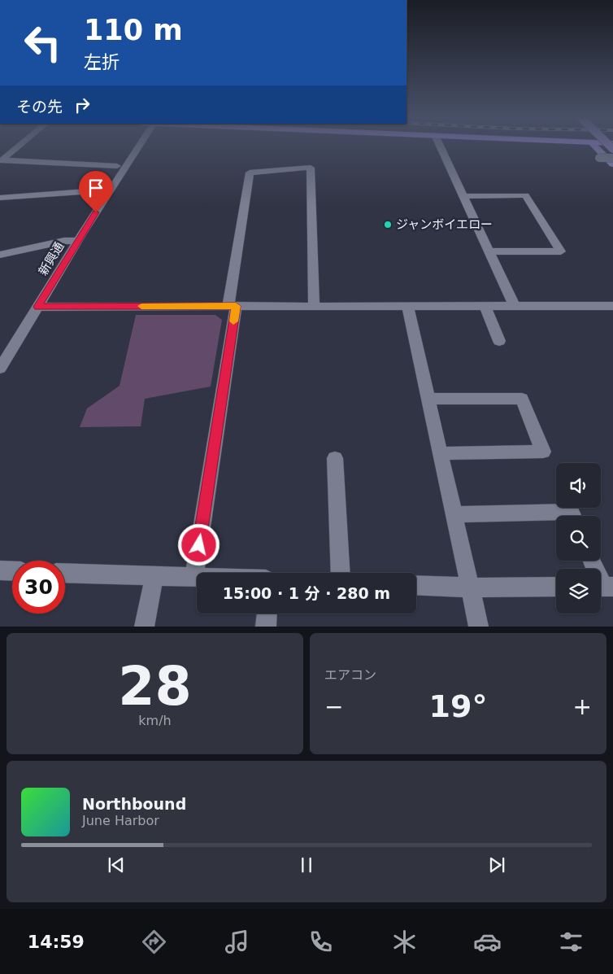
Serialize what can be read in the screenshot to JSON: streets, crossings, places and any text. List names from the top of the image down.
{
  "streets": {
    "street": ["新興通"]
  },
  "places": ["ジャンボイエロー"],
  "page": {
    "turn": ["110 m", "左折"],
    "then": "その先",
    "limit": "30",
    "trip": "15:00 · 1 分 · 280 m",
    "tile": [
      ["28", "km/h"],
      "エアコン"
    ],
    "heat": ["−", "19°", "+"],
    "song": ["Northbound", "June Harbor"],
    "tabs": "14:59"
  }
}
